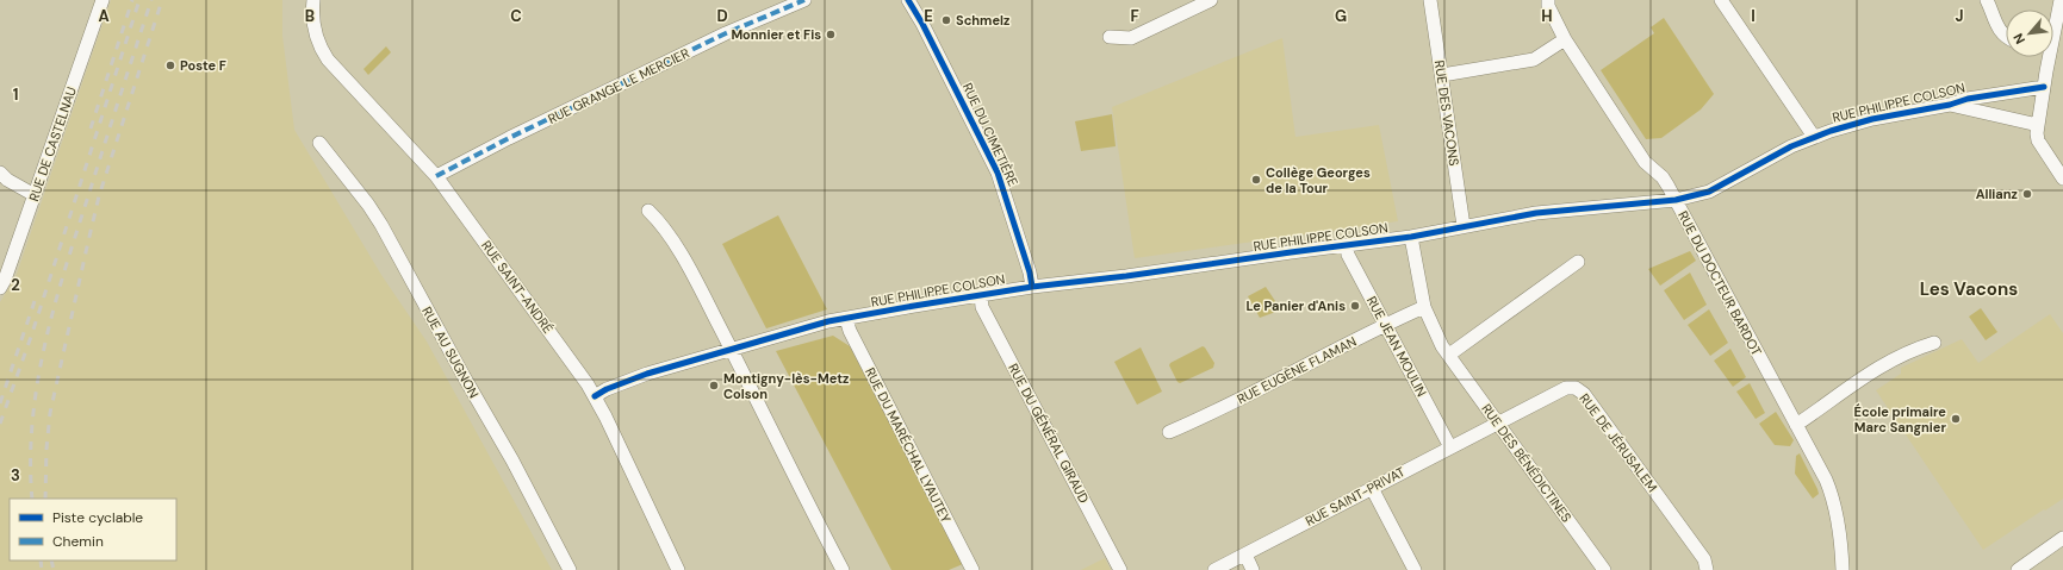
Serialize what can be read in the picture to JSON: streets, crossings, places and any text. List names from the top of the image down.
{
  "streets": {
    "street": [
      "RUE GRANGE LE MERCIER",
      "RUE PHILIPPE COLSON",
      "RUE DES VACONS",
      "RUE DU CIMETIÈRE",
      "RUE DE CASTELNAU",
      "RUE DU DOCTEUR BARDOT",
      "RUE SAINT-ANDRÉ",
      "RUE JEAN MOULIN",
      "RUE AU SUGNON",
      "RUE EUGÈNE FLAMAN",
      "RUE DU GÉNÉRAL GIRAUD",
      "RUE DE JÉRUSALEM",
      "RUE DU MARÉCHAL LYAUTEY",
      "RUE DES BÉNÉDICTINES",
      "RUE SAINT-PRIVAT"
    ]
  },
  "crossings": [
    ["RUE GRANGE LE MERCIER", "RUE SAINT-ANDRÉ"],
    ["RUE PHILIPPE COLSON", "RUE DES VACONS"],
    ["RUE PHILIPPE COLSON", "RUE DU CIMETIÈRE"],
    ["RUE PHILIPPE COLSON", "RUE DU DOCTEUR BARDOT"],
    ["RUE PHILIPPE COLSON", "RUE SAINT-ANDRÉ"],
    ["RUE PHILIPPE COLSON", "RUE JEAN MOULIN"],
    ["RUE PHILIPPE COLSON", "RUE DU GÉNÉRAL GIRAUD"],
    ["RUE PHILIPPE COLSON", "RUE DU MARÉCHAL LYAUTEY"],
    ["RUE PHILIPPE COLSON", "RUE DES BÉNÉDICTINES"],
    ["RUE JEAN MOULIN", "RUE EUGÈNE FLAMAN"],
    ["RUE JEAN MOULIN", "RUE SAINT-PRIVAT"],
    ["RUE EUGÈNE FLAMAN", "RUE DES BÉNÉDICTINES"],
    ["RUE DE JÉRUSALEM", "RUE DES BÉNÉDICTINES"],
    ["RUE DE JÉRUSALEM", "RUE SAINT-PRIVAT"],
    ["RUE DES BÉNÉDICTINES", "RUE SAINT-PRIVAT"]
  ],
  "districts": ["Les Vacons"],
  "places": [
    "Schmelz",
    "Monnier et Fis",
    "Poste F",
    "Collège Georges de la Tour",
    "Allianz",
    "Le Panier d'Anis",
    "Montigny-lès-Metz Colson",
    "École primaire Marc Sangnier"
  ],
  "legend": ["Piste cyclable", "Chemin"],
  "north": "bottom left",
  "grid": {
    "columns": [
      "A",
      "B",
      "C",
      "D",
      "E",
      "F",
      "G",
      "H",
      "I",
      "J"
    ],
    "rows": ["1", "2", "3"]
  }
}
